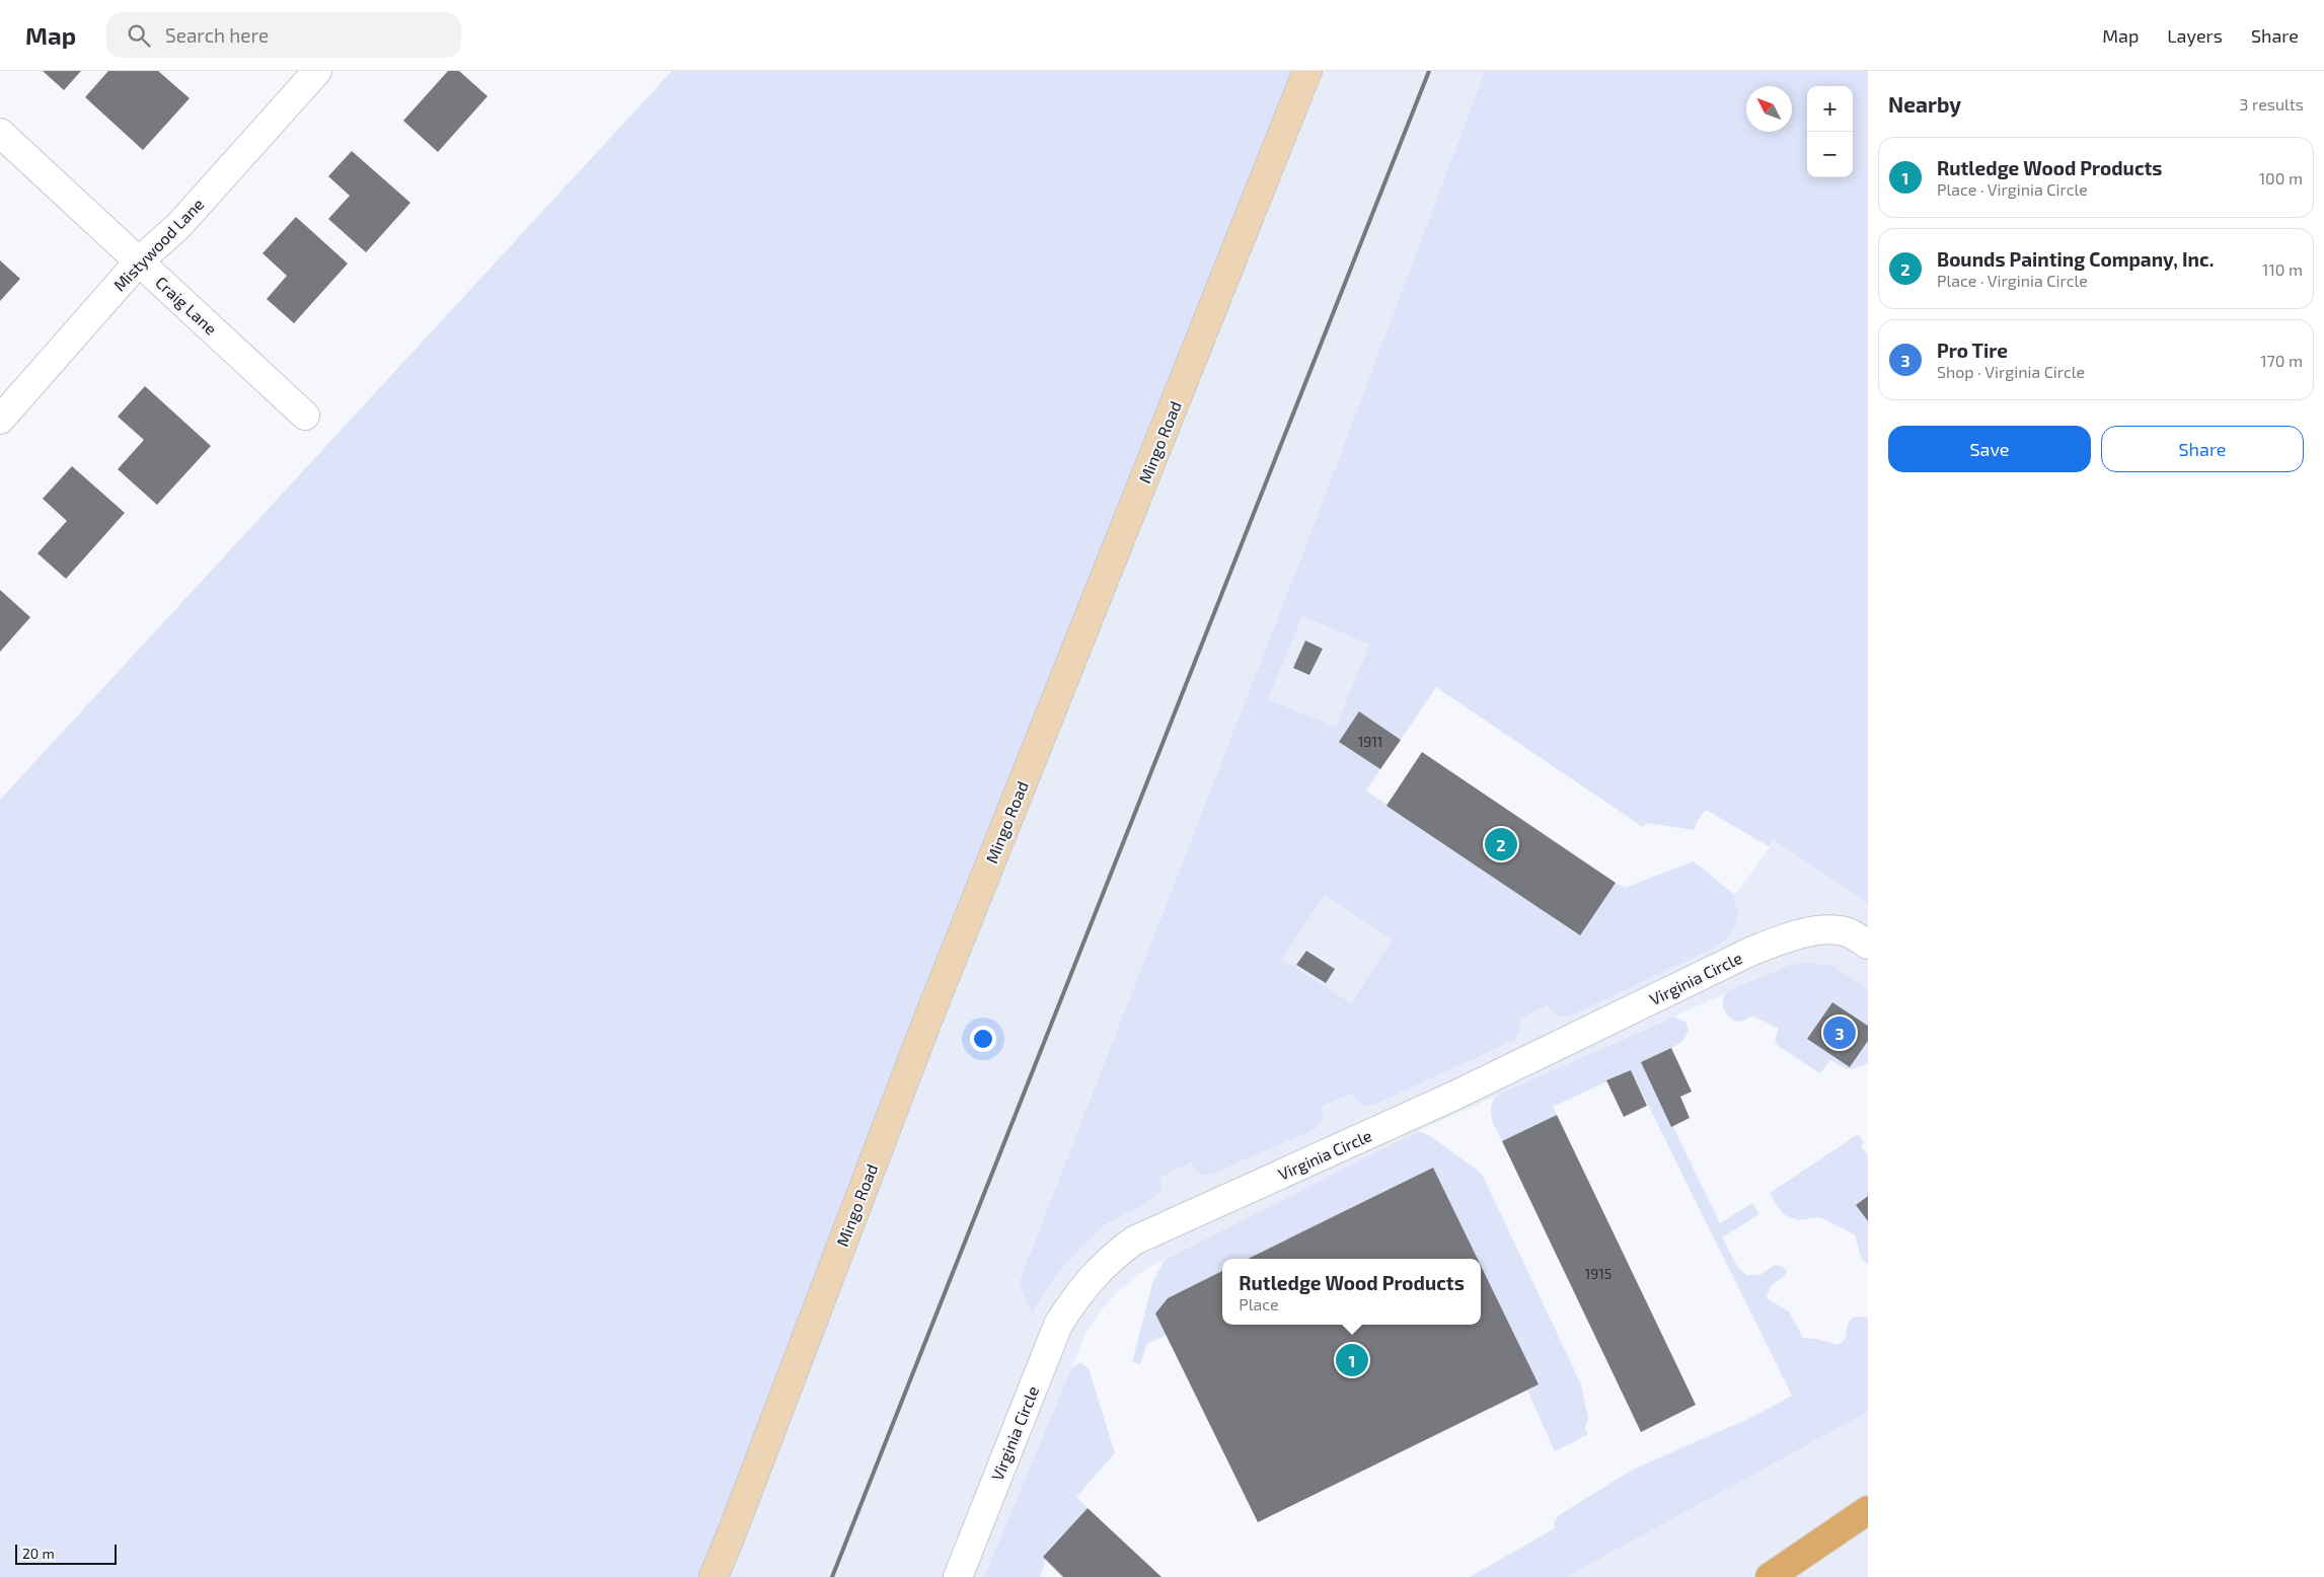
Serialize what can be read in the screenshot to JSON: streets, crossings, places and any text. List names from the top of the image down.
{
  "streets": {
    "street": [
      "Mistywood Lane",
      "Craig Lane",
      "Mingo Road",
      "Virginia Circle"
    ]
  },
  "crossings": [
    ["Mistywood Lane", "Craig Lane"]
  ],
  "house_numbers": ["1911", "1915"],
  "scale_bar": "20 m",
  "north": "top left",
  "page": {
    "header": "Map",
    "search": "Search here",
    "nav": ["Map", "Layers", "Share"],
    "heading": ["Nearby", "3 results"],
    "map_buttons": ["+", "−"],
    "list": [
      {
        "mark": "1",
        "name": "Rutledge Wood Products",
        "note": "Place · Virginia Circle",
        "value": "100 m"
      },
      {
        "mark": "2",
        "name": "Bounds Painting Company, Inc.",
        "note": "Place · Virginia Circle",
        "value": "110 m"
      },
      {
        "mark": "3",
        "name": "Pro Tire",
        "note": "Shop · Virginia Circle",
        "value": "170 m"
      }
    ],
    "buttons": ["Save", "Share"],
    "pins": ["2", "3", "1"],
    "popup": ["Rutledge Wood Products", "Place"],
    "scale": "20 m"
  }
}
